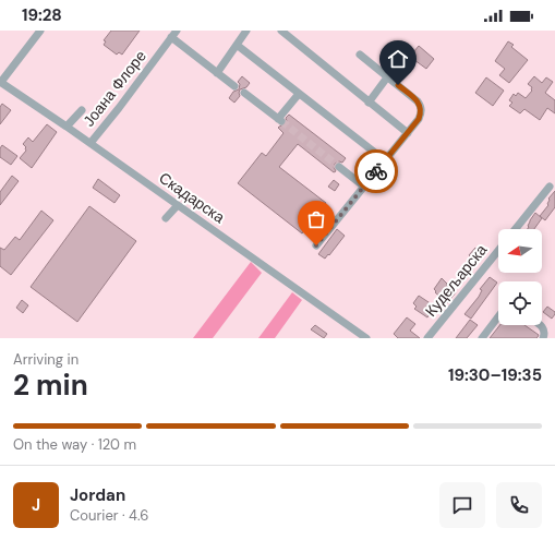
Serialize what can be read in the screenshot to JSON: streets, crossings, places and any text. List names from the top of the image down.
{
  "streets": {
    "street": ["Јоана Флоре", "Скадарска", "Кудељарска"]
  },
  "crossings": [
    ["Јоана Флоре", "Скадарска"]
  ],
  "north": "left",
  "page": {
    "status": "19:28",
    "heading": ["2 min", "Arriving in", "19:30–19:35"],
    "panel": ["Jordan", "Courier · 4.6"],
    "bar": "On the way · 120 m",
    "round": "J"
  }
}
